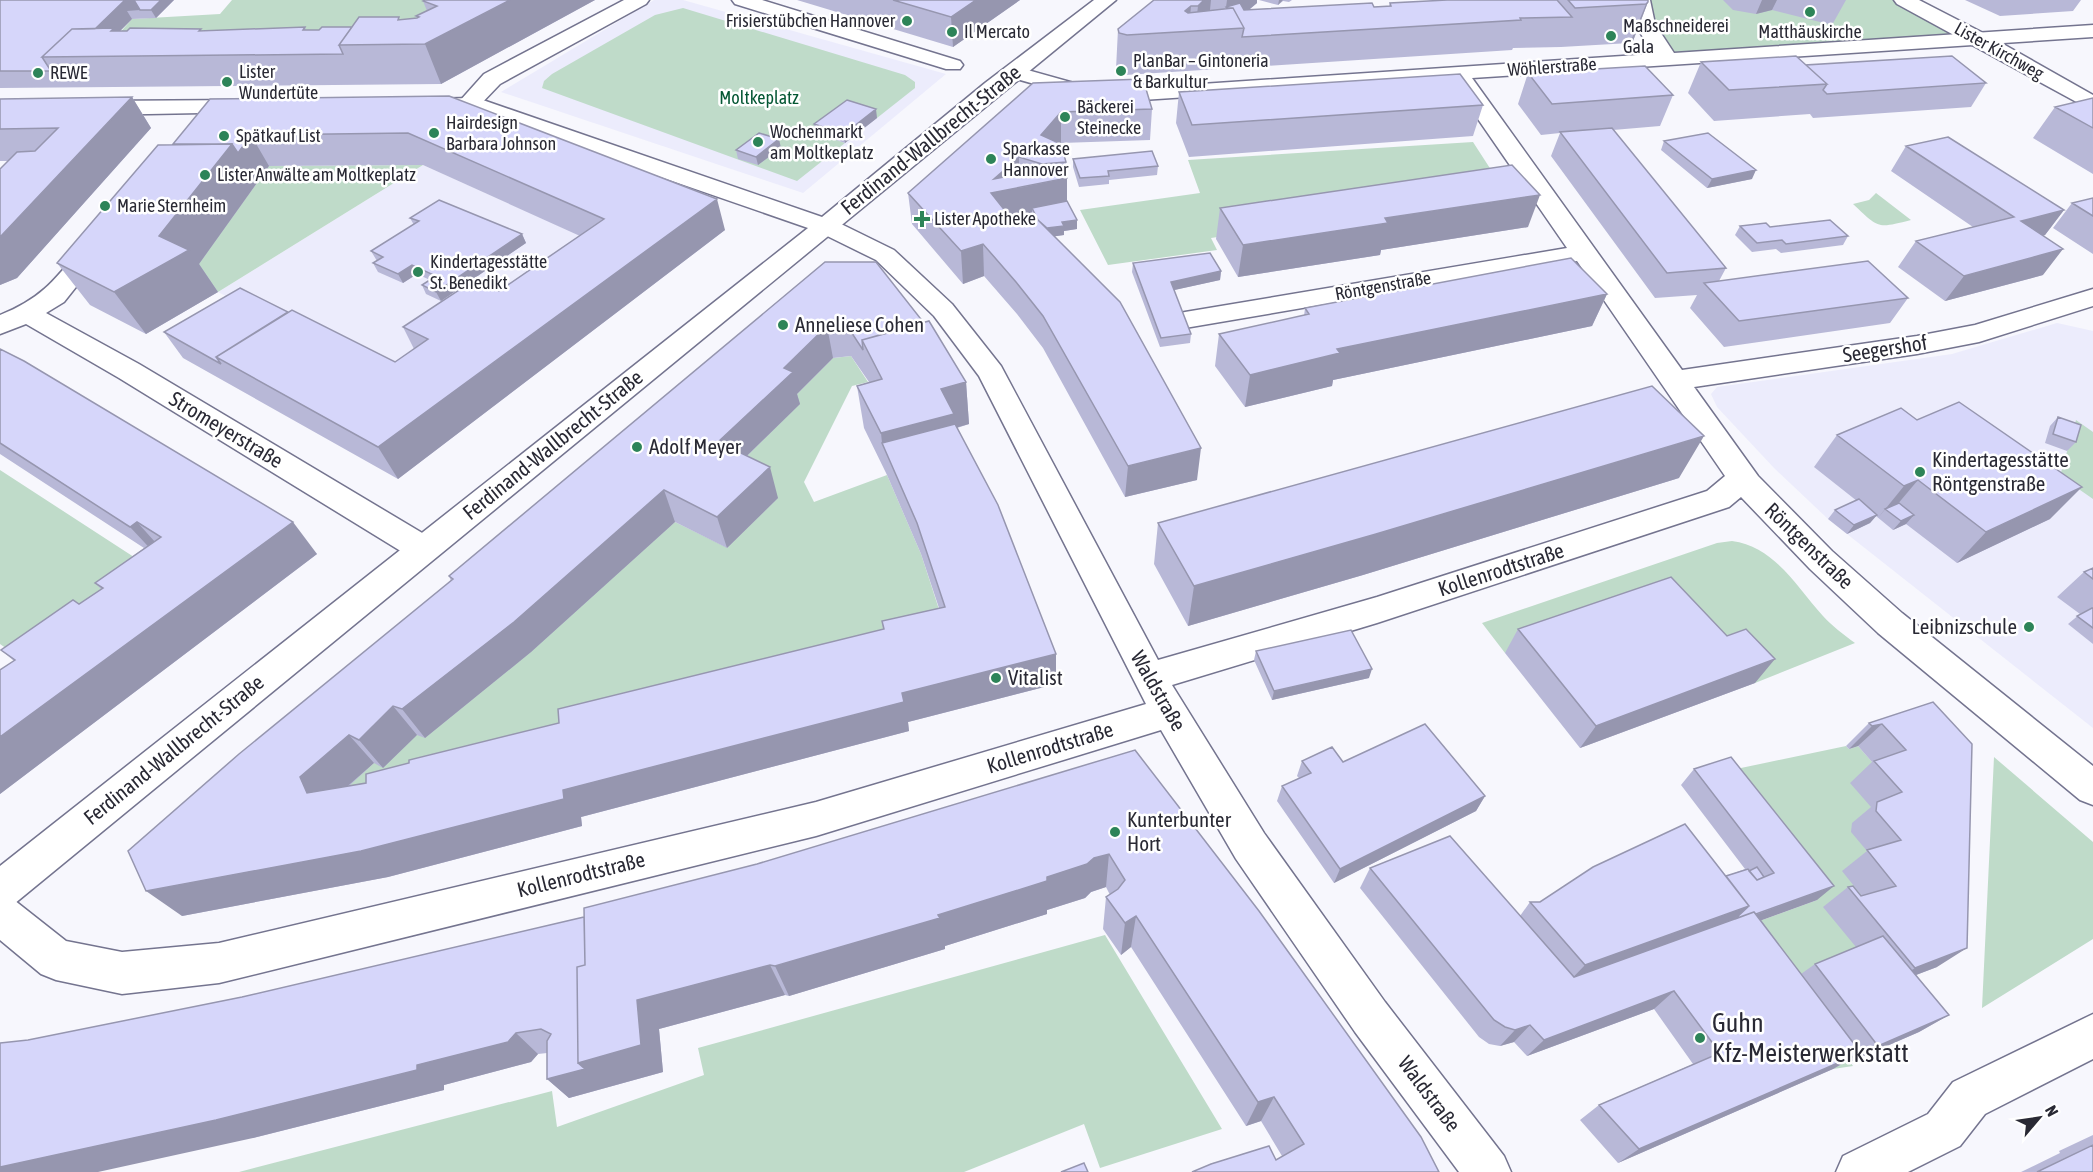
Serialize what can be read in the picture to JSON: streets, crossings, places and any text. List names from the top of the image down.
{
  "streets": {
    "street": [
      "Lister Kirchweg",
      "Wöhlerstraße",
      "Ferdinand-Wallbrecht-Straße",
      "Röntgenstraße",
      "Seegershof",
      "Stromeyerstraße",
      "Kollenrodtstraße",
      "Waldstraße"
    ]
  },
  "crossings": [
    ["Lister Kirchweg", "Wöhlerstraße"],
    ["Wöhlerstraße", "Ferdinand-Wallbrecht-Straße"],
    ["Wöhlerstraße", "Röntgenstraße"],
    ["Ferdinand-Wallbrecht-Straße", "Stromeyerstraße"],
    ["Ferdinand-Wallbrecht-Straße", "Waldstraße"],
    ["Röntgenstraße", "Seegershof"],
    ["Röntgenstraße", "Kollenrodtstraße"],
    ["Kollenrodtstraße", "Waldstraße"]
  ],
  "parks": ["Moltkeplatz"],
  "places": {
    "other": [
      "Matthäuskirche",
      "Frisierstübchen Hannover",
      "Il Mercato",
      "Maßschneiderei Gala",
      "PlanBar – Gintoneria & Barkultur",
      "REWE",
      "Lister Wundertüte",
      "Bäckerei Steinecke",
      "Hairdesign Barbara Johnson",
      "Spätkauf List",
      "Wochenmarkt am Moltkeplatz",
      "Sparkasse Hannover",
      "Lister Anwälte am Moltkeplatz",
      "Marie Sternheim",
      "Kindertagesstätte St. Benedikt",
      "Anneliese Cohen",
      "Adolf Meyer",
      "Kindertagesstätte Röntgenstraße",
      "Leibnizschule",
      "Vitalist",
      "Kunterbunter Hort",
      "Guhn Kfz-Meisterwerkstatt"
    ],
    "health": ["Lister Apotheke"]
  },
  "north": "top right"
}
